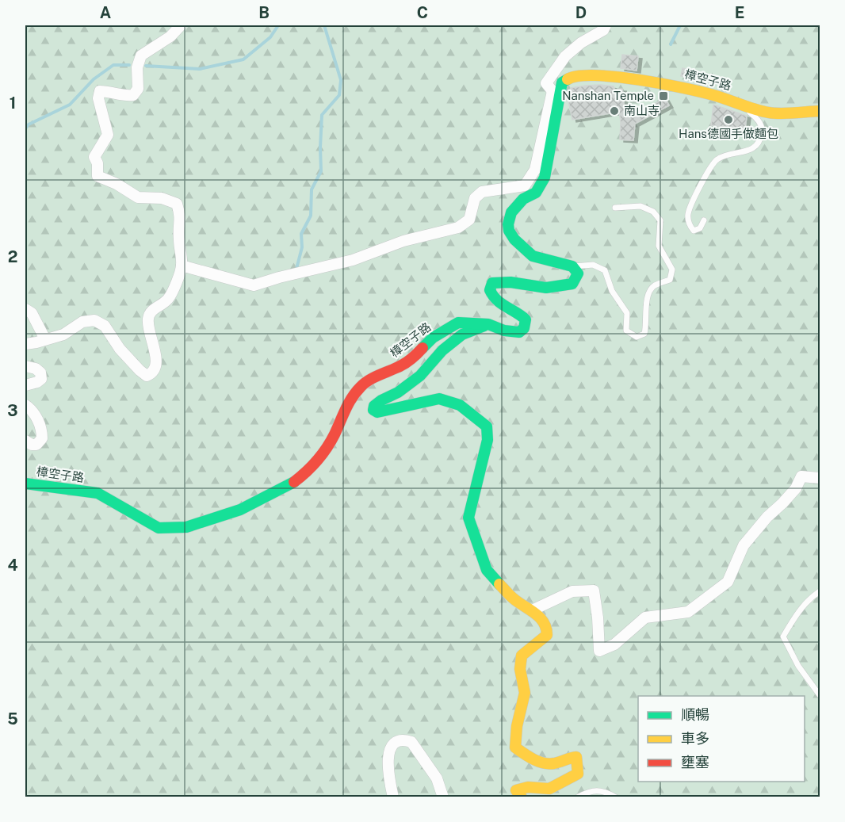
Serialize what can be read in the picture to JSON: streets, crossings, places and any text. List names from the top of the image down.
{
  "streets": {
    "street": ["樟空子路"]
  },
  "places": {
    "transit": ["Nanshan Temple"],
    "other": ["南山寺", "Hans德國手做麵包"]
  },
  "legend": ["順暢", "車多", "壅塞"],
  "grid": {
    "columns": [
      "A",
      "B",
      "C",
      "D",
      "E"
    ],
    "rows": [
      "1",
      "2",
      "3",
      "4",
      "5"
    ]
  }
}
